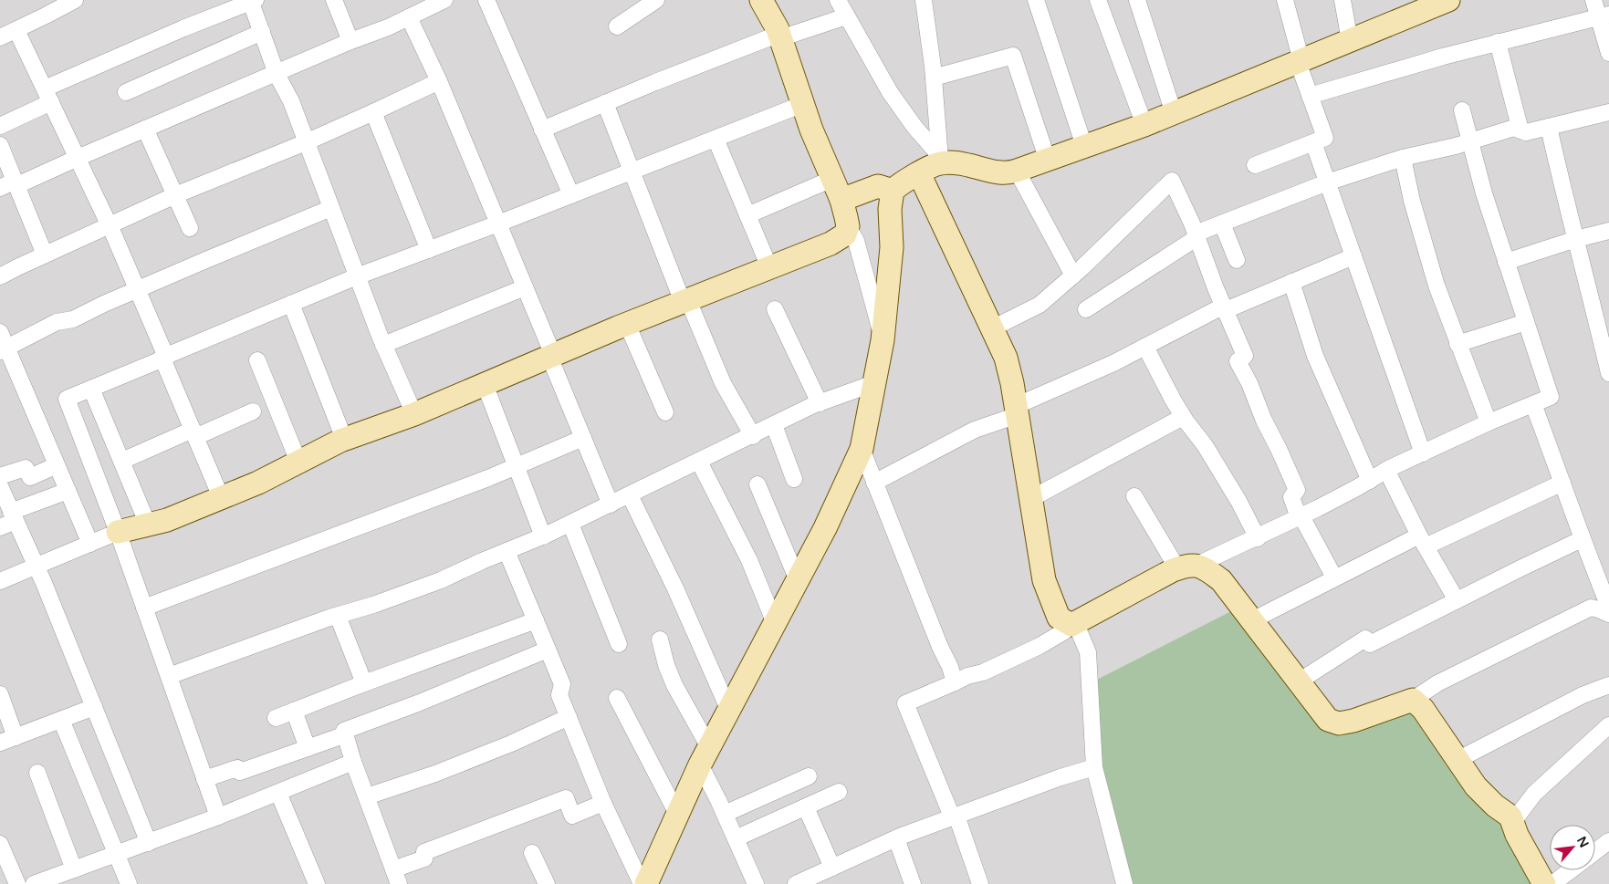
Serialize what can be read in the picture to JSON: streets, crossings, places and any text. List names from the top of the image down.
{
  "north": "top right"
}
